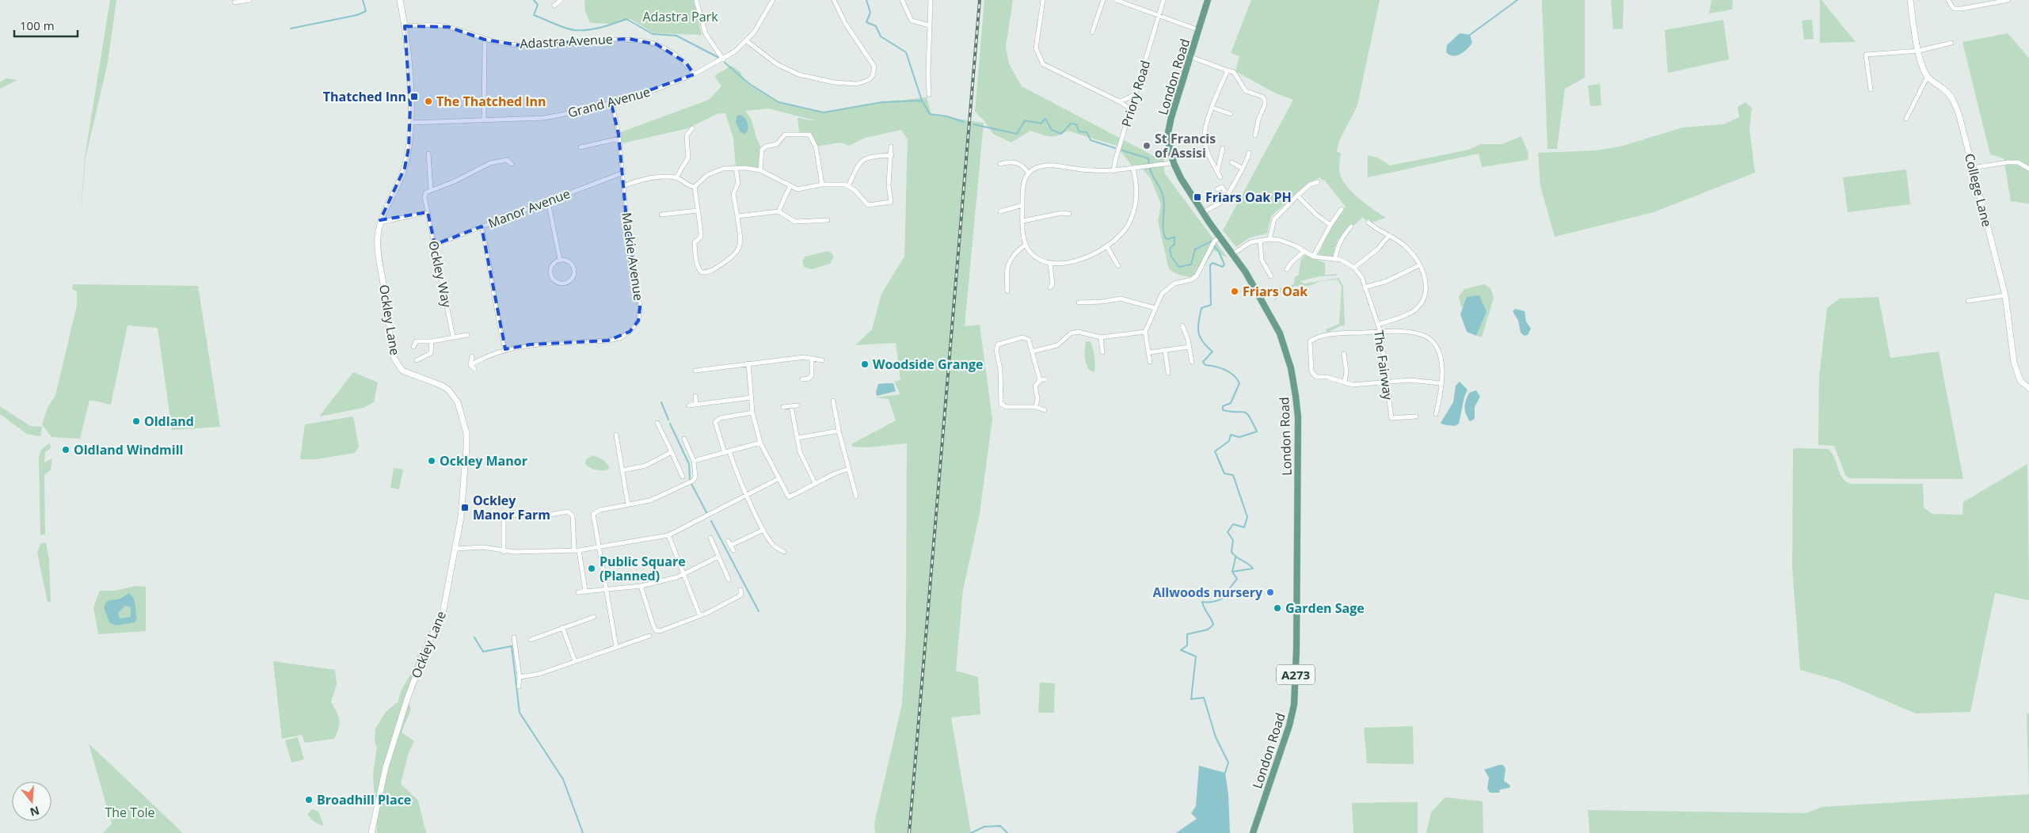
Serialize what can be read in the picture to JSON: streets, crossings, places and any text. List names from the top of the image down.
{
  "streets": {
    "main road": ["London Road", "A273"],
    "street": [
      "Adastra Avenue",
      "Priory Road",
      "Grand Avenue",
      "College Lane",
      "Manor Avenue",
      "Mackie Avenue",
      "Ockley Way",
      "Ockley Lane",
      "The Fairway"
    ]
  },
  "crossings": [
    ["Adastra Avenue", "Grand Avenue"],
    ["Adastra Avenue", "Ockley Lane"],
    ["Grand Avenue", "Mackie Avenue"],
    ["Grand Avenue", "Ockley Lane"],
    ["Manor Avenue", "Mackie Avenue"],
    ["Manor Avenue", "Ockley Way"]
  ],
  "parks": ["Adastra Park", "The Tole"],
  "places": {
    "transit": ["Thatched Inn", "Friars Oak PH", "Ockley Manor Farm"],
    "other": [
      "The Thatched Inn",
      "St Francis of Assisi",
      "Friars Oak",
      "Woodside Grange",
      "Oldland",
      "Oldland Windmill",
      "Ockley Manor",
      "Public Square (Planned)",
      "Allwoods nursery",
      "Garden Sage",
      "Broadhill Place"
    ]
  },
  "scale_bar": "100 m",
  "north": "bottom"
}
